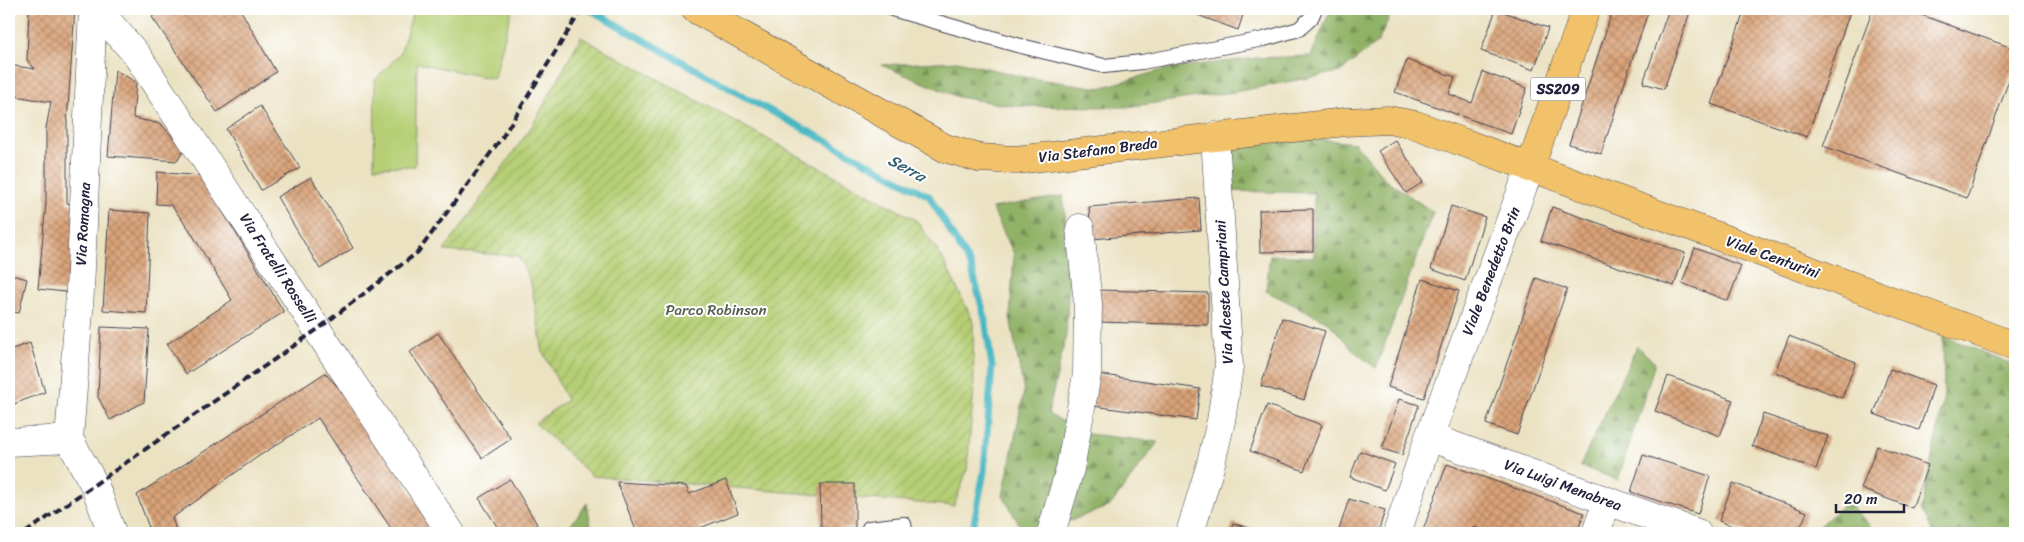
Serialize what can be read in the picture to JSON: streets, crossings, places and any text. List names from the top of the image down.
{
  "streets": {
    "main road": [
      "SS209",
      "Via Stefano Breda",
      "Viale Centurini",
      "Viale Benedetto Brin"
    ],
    "street": [
      "Via Romagna",
      "Via Fratelli Rosselli",
      "Via Alceste Campriani",
      "Via Luigi Menabrea"
    ]
  },
  "crossings": [
    ["Via Stefano Breda", "Viale Centurini"],
    ["Via Stefano Breda", "Viale Benedetto Brin"],
    ["Via Stefano Breda", "Via Alceste Campriani"],
    ["Viale Centurini", "Viale Benedetto Brin"],
    ["Viale Benedetto Brin", "Via Luigi Menabrea"]
  ],
  "water": ["Serra"],
  "parks": ["Parco Robinson"],
  "scale_bar": "20 m"
}
